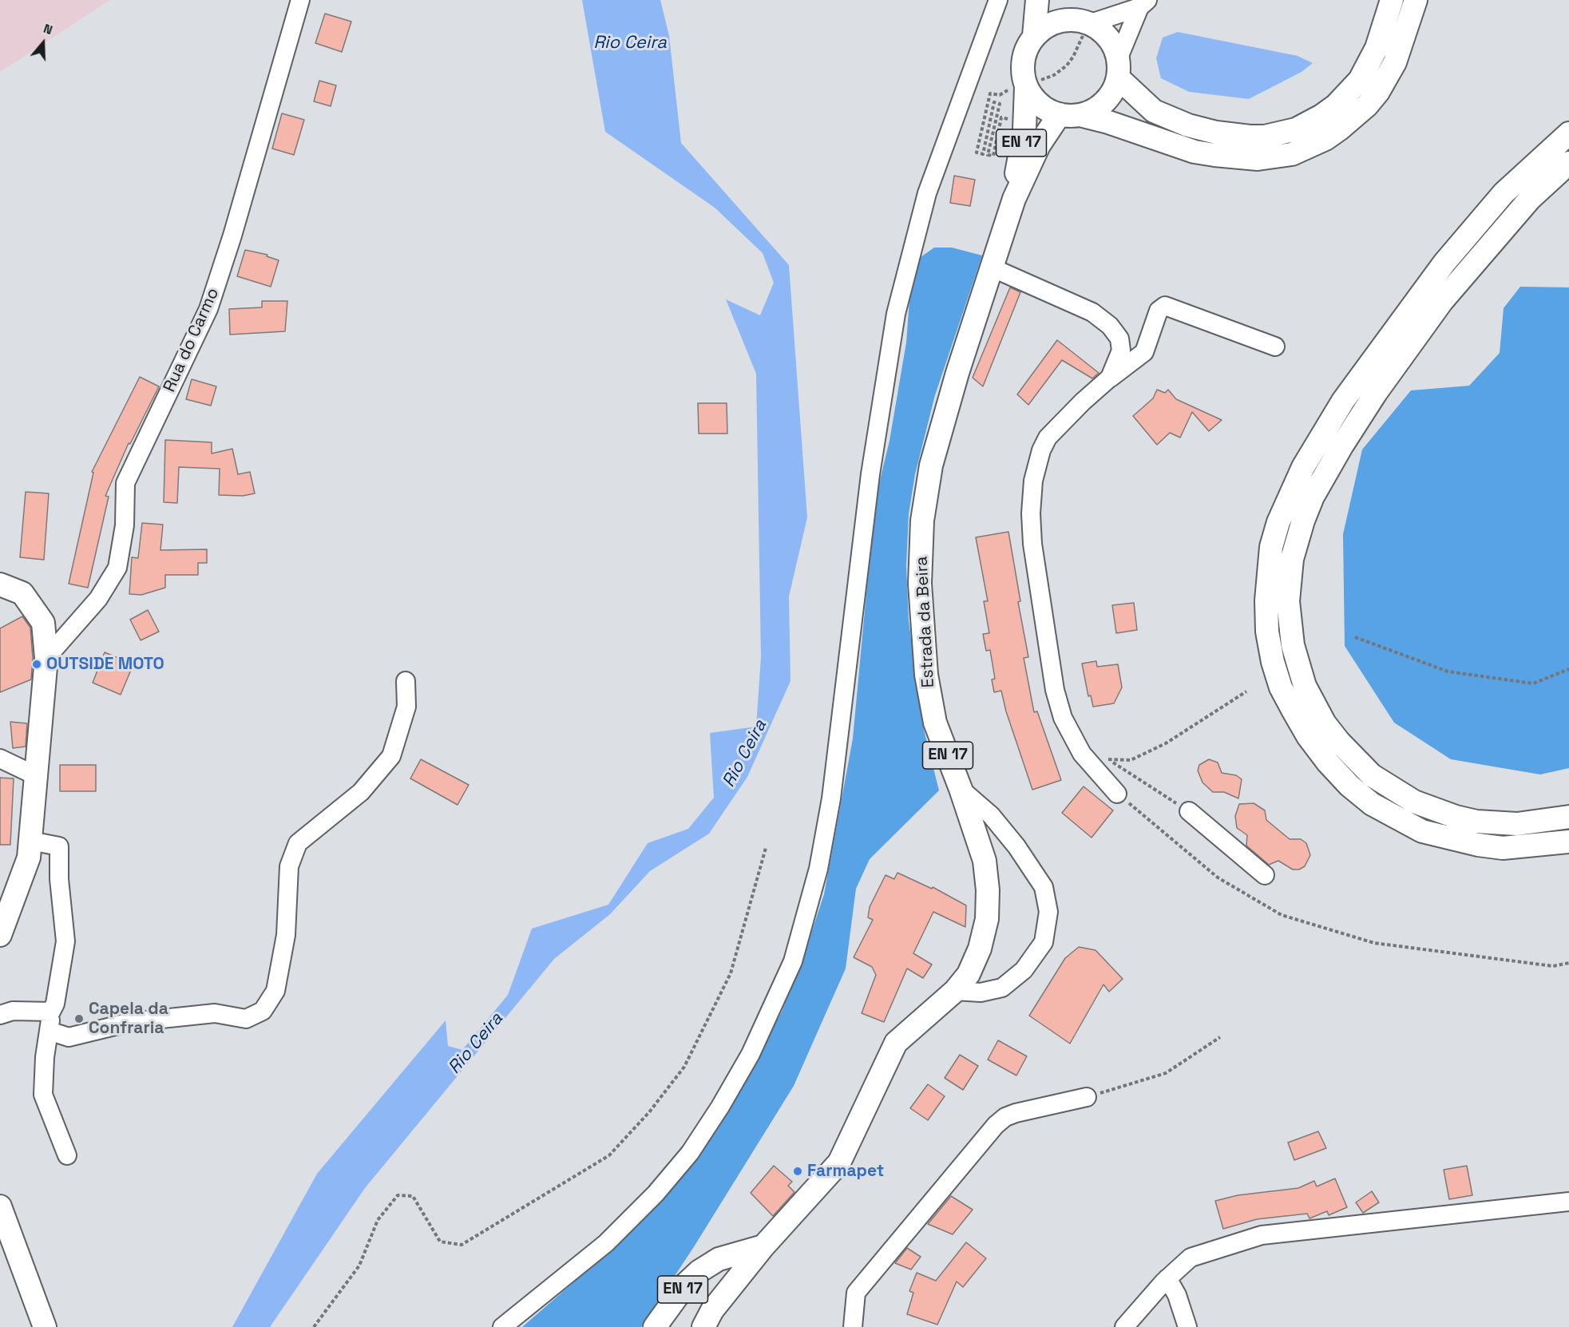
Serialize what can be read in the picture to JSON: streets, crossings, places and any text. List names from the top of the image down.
{
  "streets": {
    "main road": ["EN 17", "Estrada da Beira"],
    "street": ["Rua do Carmo"]
  },
  "crossings": [
    ["EN 17", "Estrada da Beira"]
  ],
  "water": ["Rio Ceira"],
  "places": ["OUTSIDE MOTO", "Capela da Confraria", "Farmapet"],
  "north": "top"
}
